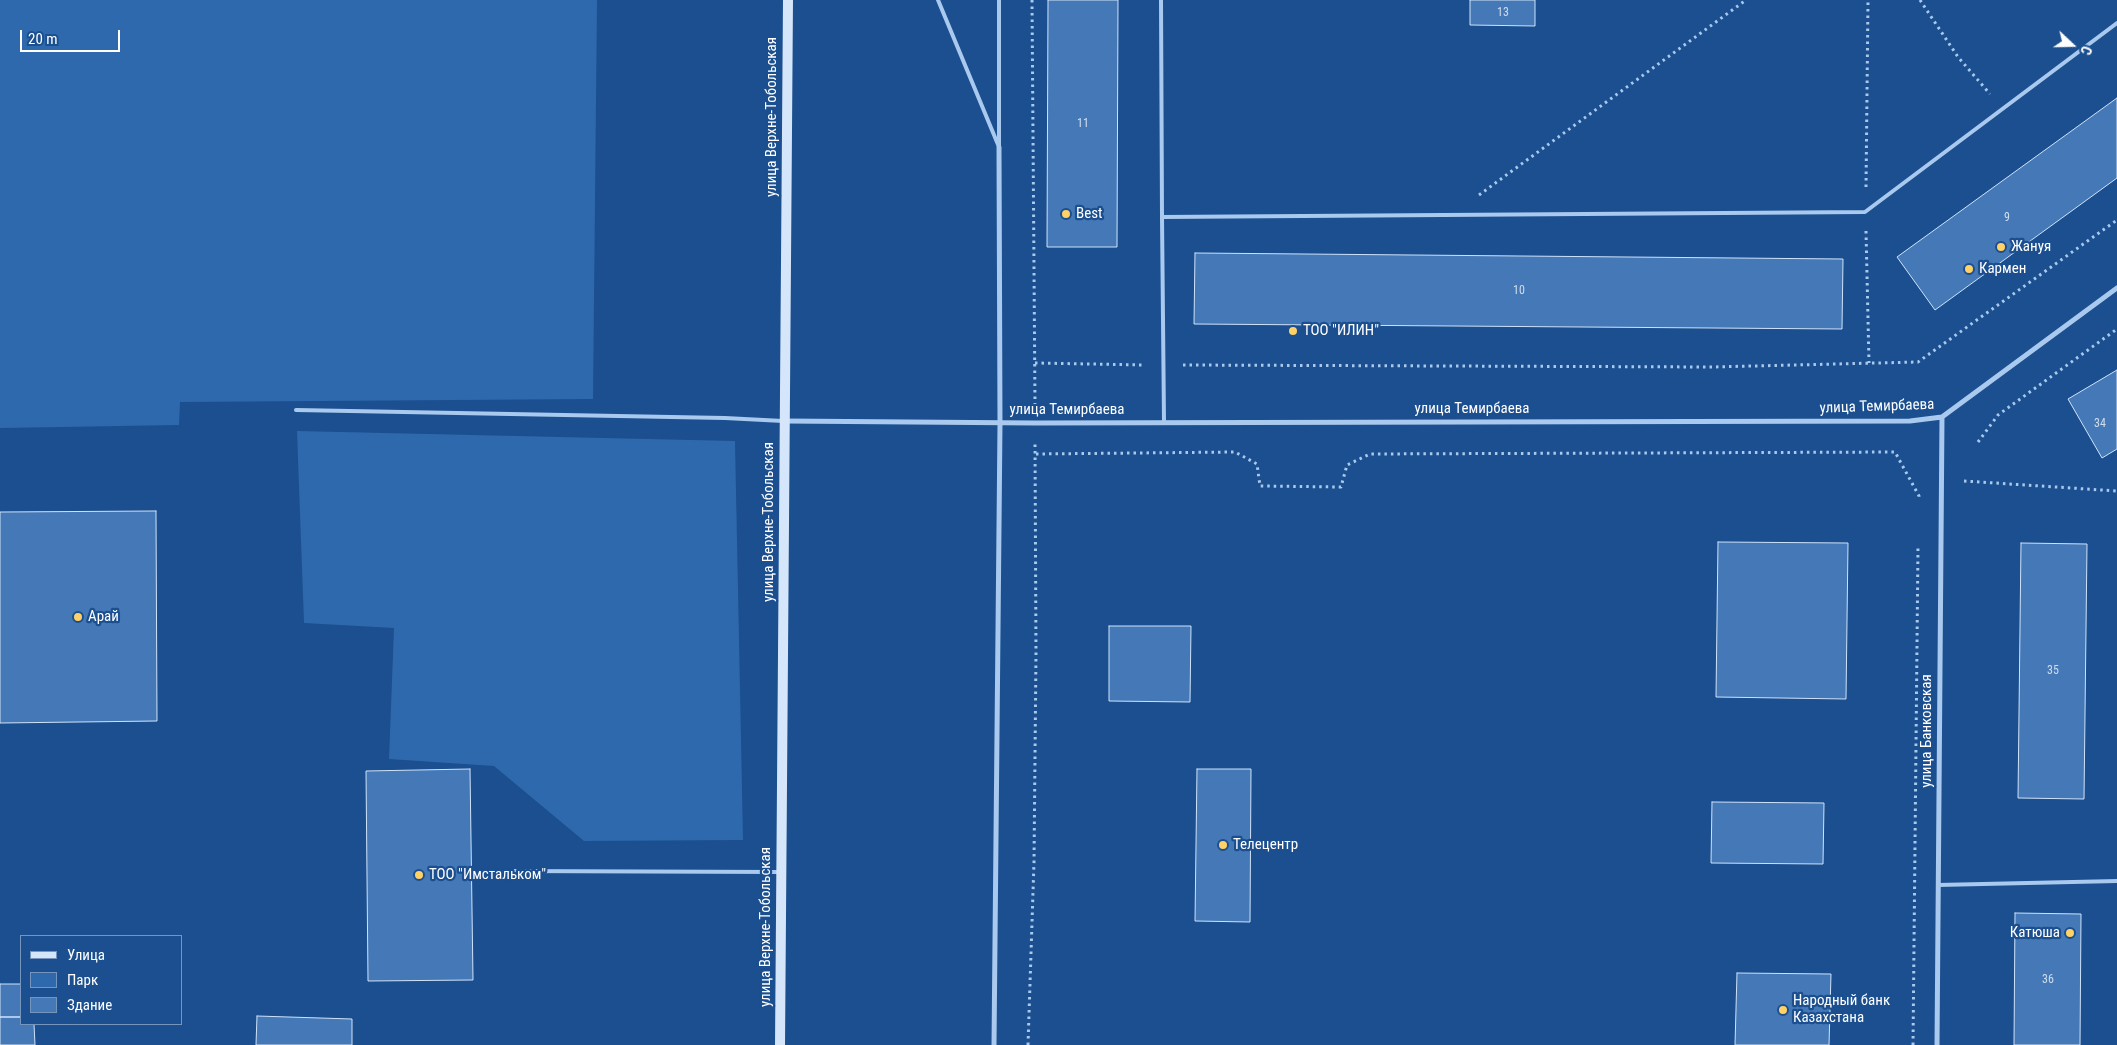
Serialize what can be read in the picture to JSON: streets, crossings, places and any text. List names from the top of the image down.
{
  "streets": {
    "street": ["улица Верхне-Тобольская", "улица Темирбаева", "улица Банковская"]
  },
  "crossings": [
    ["улица Верхне-Тобольская", "улица Темирбаева"],
    ["улица Темирбаева", "улица Банковская"]
  ],
  "places": [
    "Best",
    "Жануя",
    "Кармен",
    "ТОО \"ИЛИН\"",
    "Арай",
    "Телецентр",
    "ТОО \"Имстальком\"",
    "Катюша",
    "Народный банк Казахстана"
  ],
  "house_numbers": [
    "13",
    "11",
    "9",
    "10",
    "34",
    "35",
    "36"
  ],
  "legend": ["Улица", "Парк", "Здание"],
  "scale_bar": "20 m",
  "north": "right"
}
